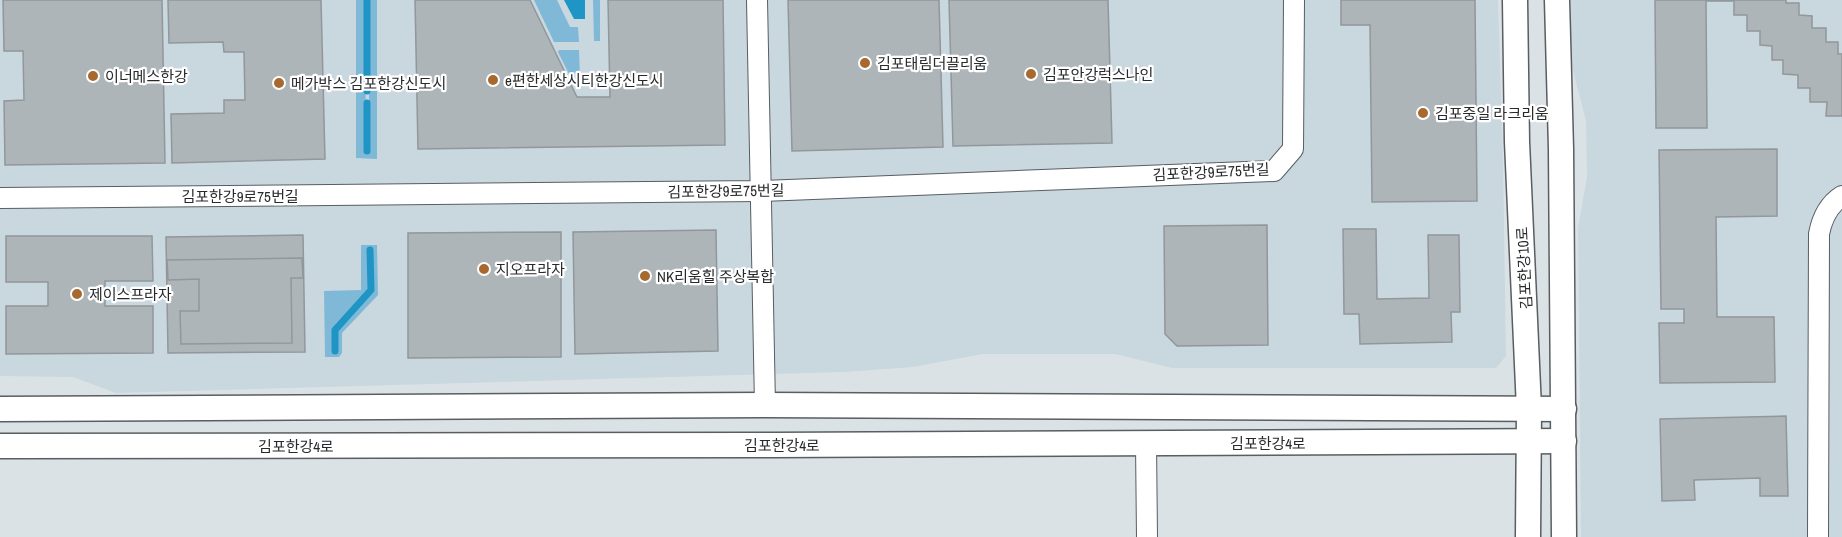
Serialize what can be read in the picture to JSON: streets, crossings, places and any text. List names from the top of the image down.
{
  "streets": {
    "street": ["김포한강9로75번길", "김포한강10로", "김포한강4로"]
  },
  "crossings": [
    ["김포한강10로", "김포한강4로"]
  ],
  "places": [
    "김포태림더끌리움",
    "김포안강럭스나인",
    "이너메스한강",
    "e편한세상시티한강신도시",
    "메가박스 김포한강신도시",
    "김포중일 라크리움",
    "지오프라자",
    "NK리움힐 주상복합",
    "제이스프라자"
  ]
}
